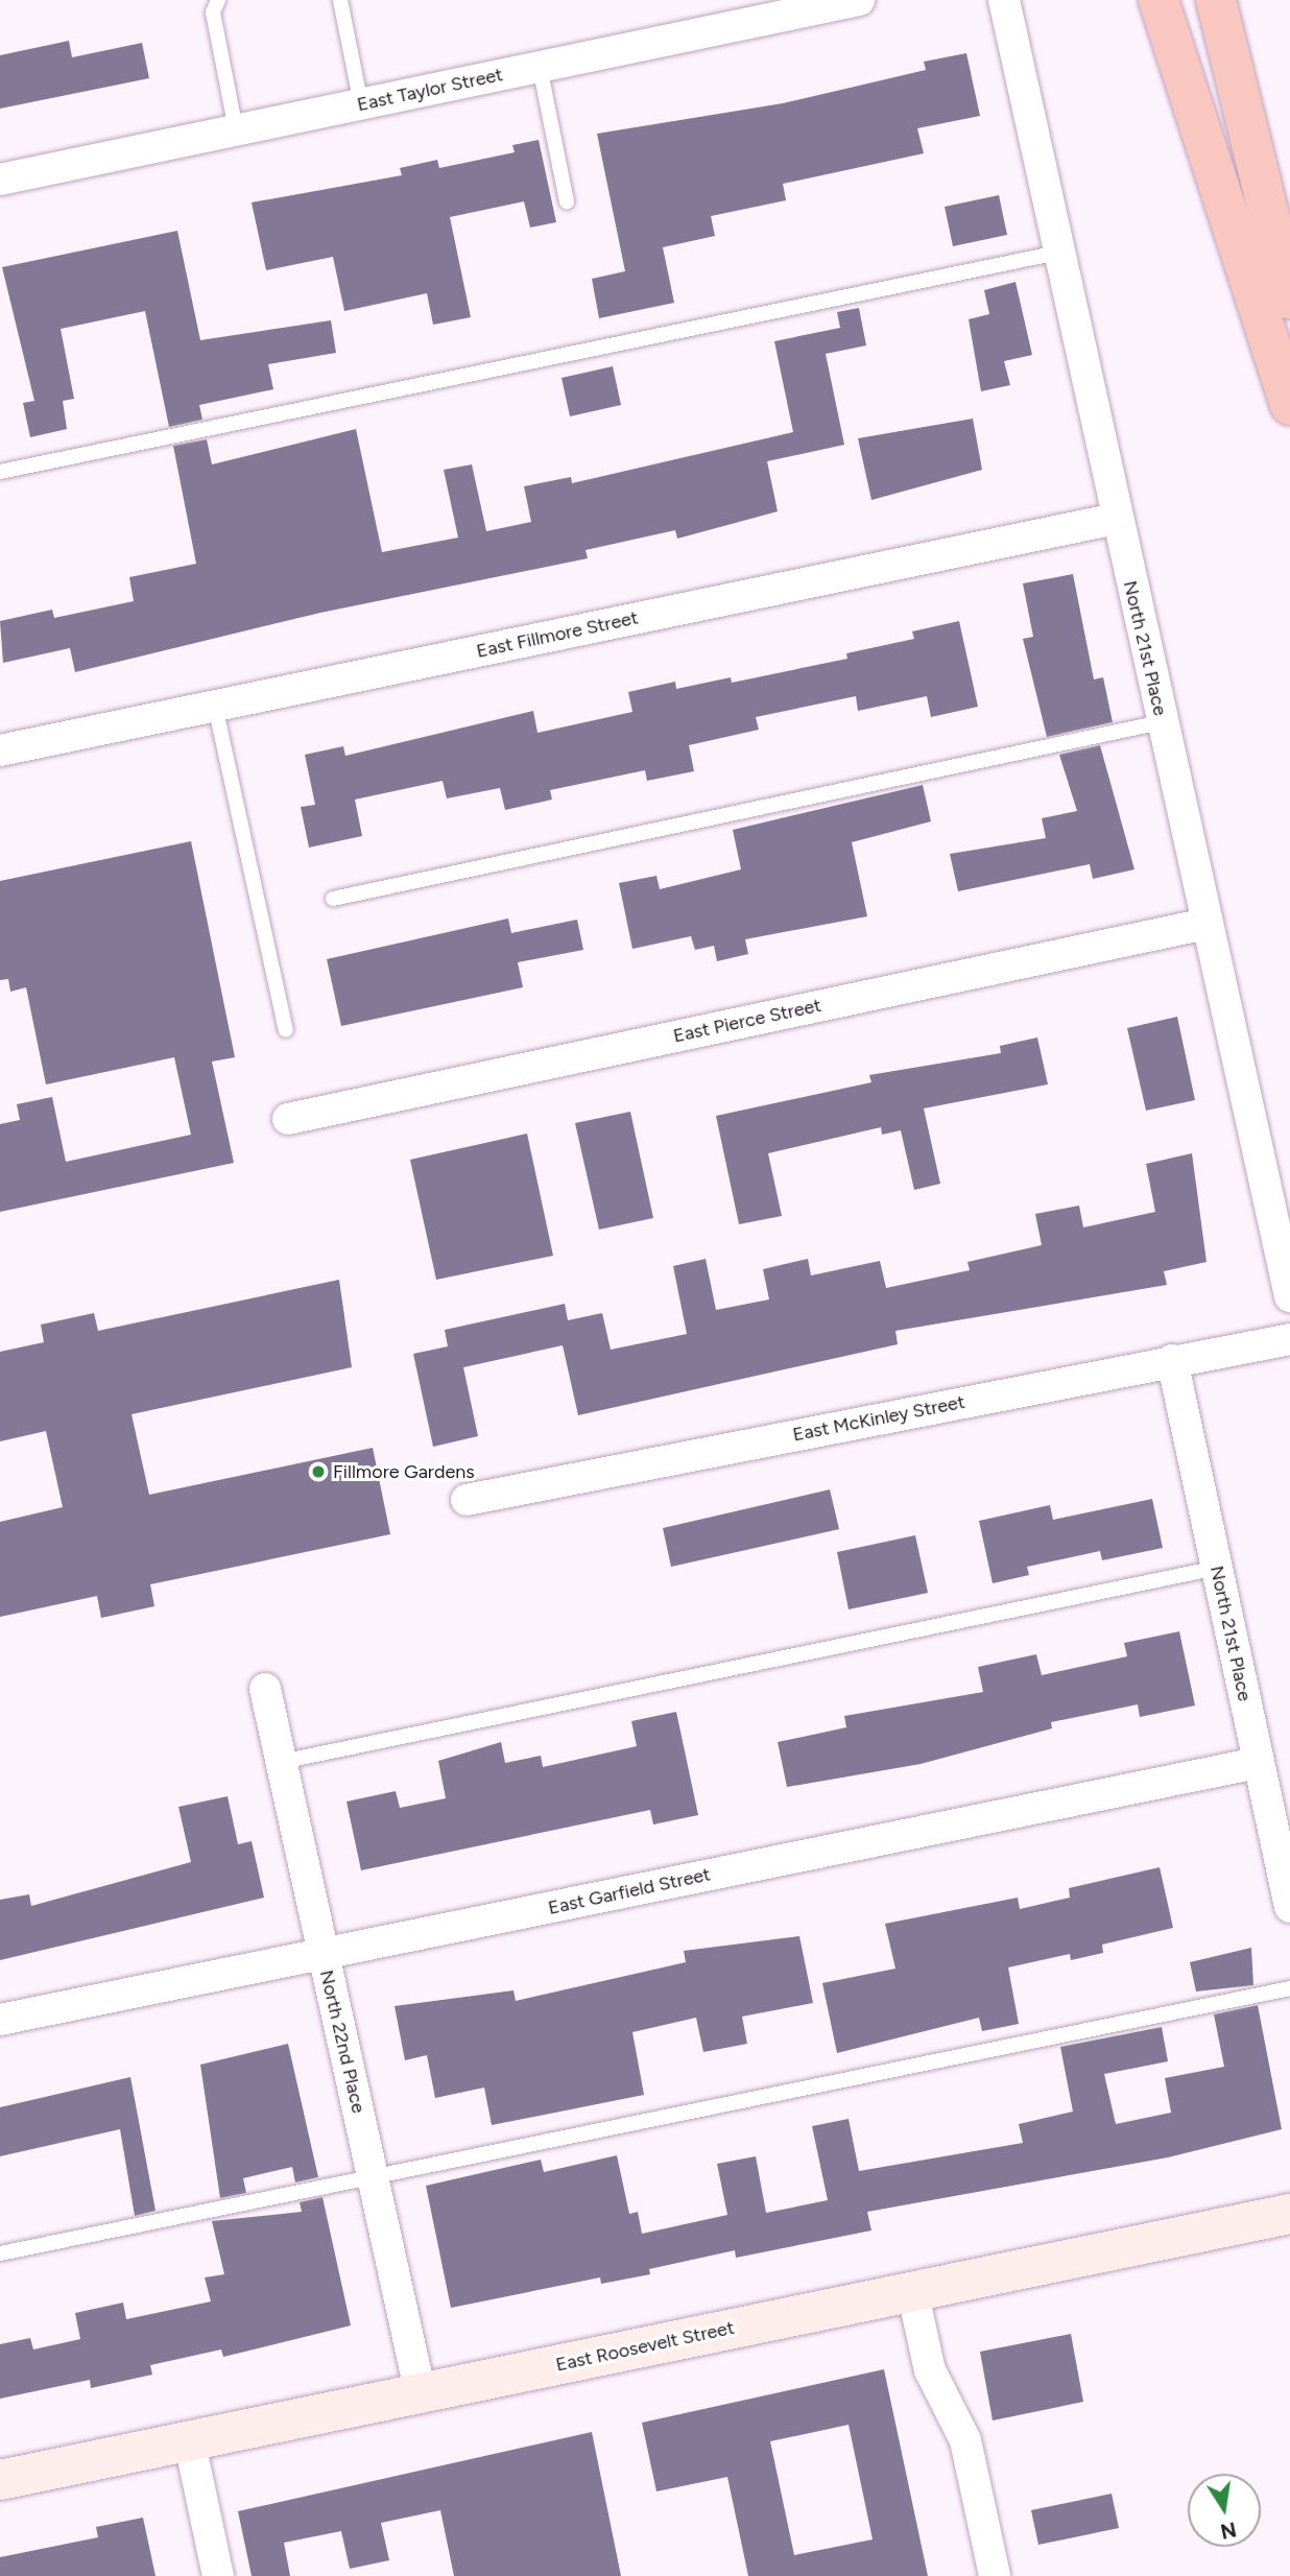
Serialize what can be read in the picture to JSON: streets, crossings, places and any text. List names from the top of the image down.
{
  "streets": {
    "street": [
      "East Taylor Street",
      "East Fillmore Street",
      "North 21st Place",
      "East Pierce Street",
      "East McKinley Street",
      "East Garfield Street",
      "North 22nd Place",
      "East Roosevelt Street"
    ]
  },
  "crossings": [
    ["East Fillmore Street", "North 21st Place"],
    ["North 21st Place", "East Pierce Street"],
    ["North 21st Place", "East McKinley Street"],
    ["North 21st Place", "East Garfield Street"],
    ["East Garfield Street", "North 22nd Place"],
    ["North 22nd Place", "East Roosevelt Street"]
  ],
  "places": ["Fillmore Gardens"],
  "north": "bottom"
}
